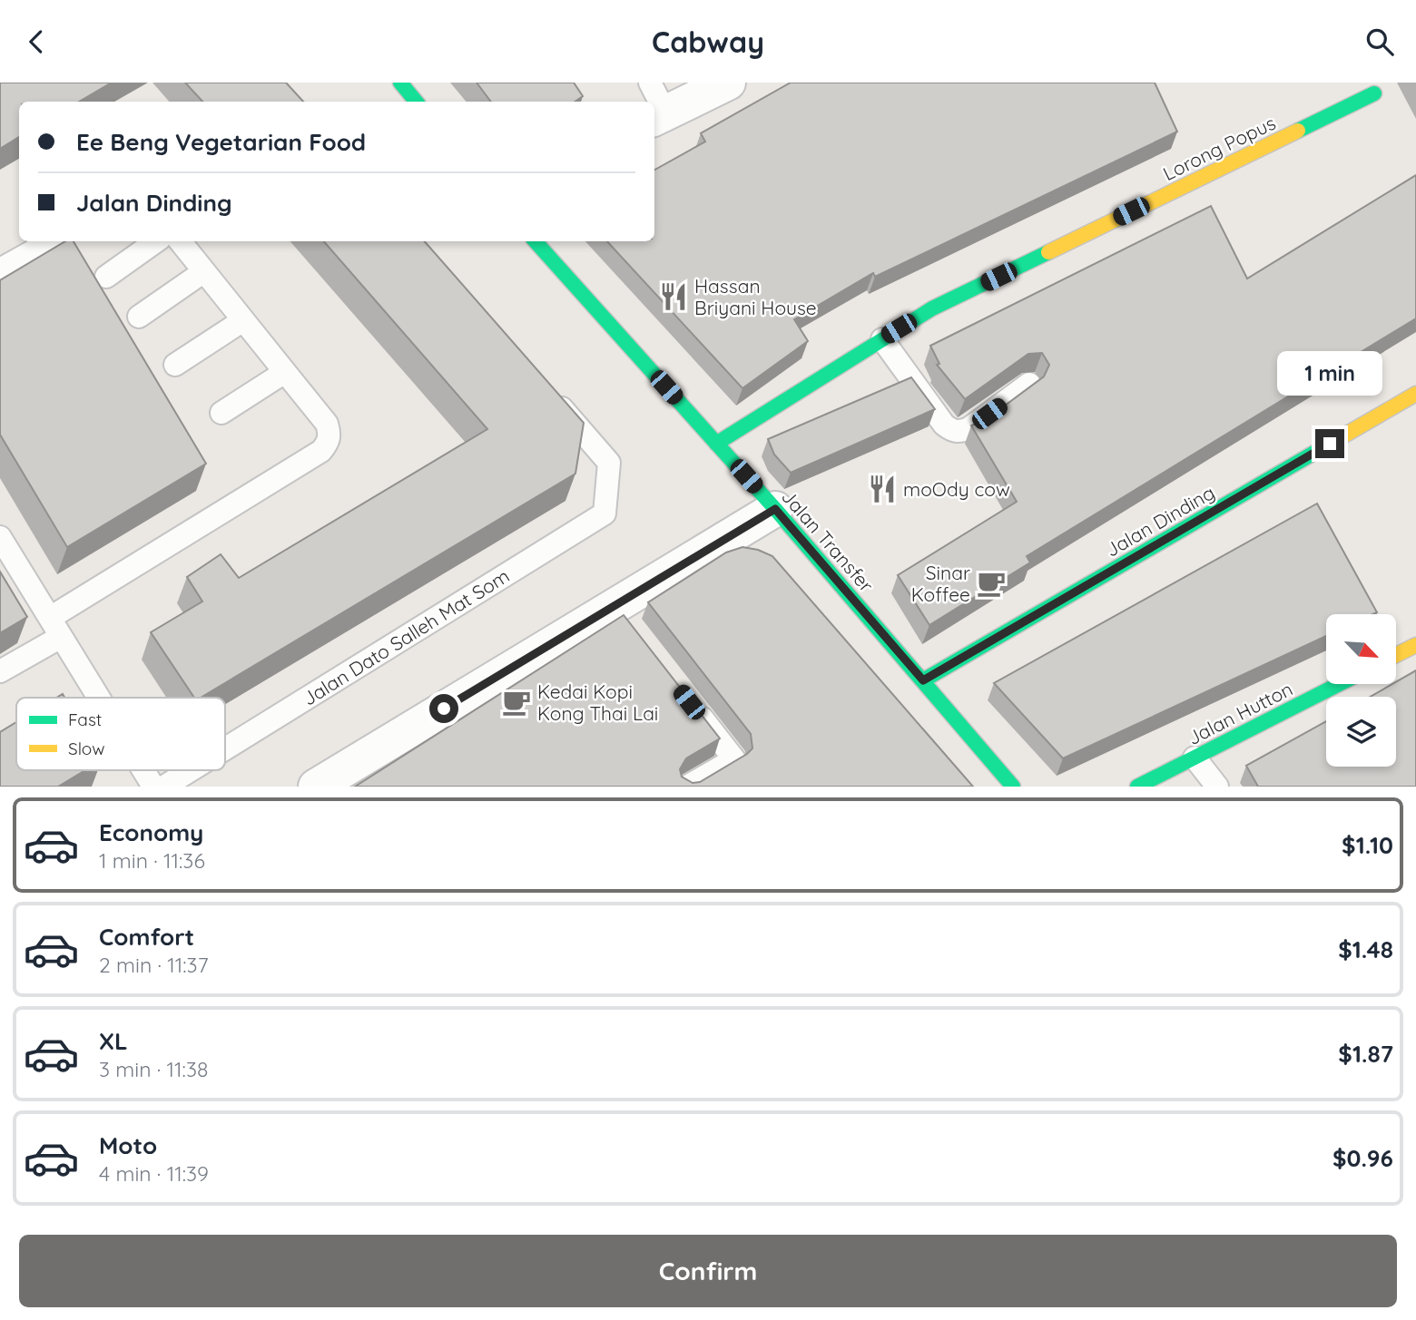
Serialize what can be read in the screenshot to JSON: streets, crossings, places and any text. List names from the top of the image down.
{
  "streets": {
    "street": [
      "Lorong Popus",
      "Jalan Dinding",
      "Jalan Transfer",
      "Jalan Hutton"
    ],
    "lane": ["Jalan Dato Salleh Mat Som"]
  },
  "crossings": [
    ["Lorong Popus", "Jalan Transfer"],
    ["Jalan Dinding", "Jalan Transfer"]
  ],
  "places": {
    "restaurant": ["Hassan Briyani House", "moOdy cow"],
    "cafe": ["Sinar Koffee", "Kedai Kopi Kong Thai Lai"]
  },
  "legend": ["Fast", "Slow"],
  "north": "bottom right",
  "page": {
    "header": "Cabway",
    "banner": ["Ee Beng Vegetarian Food", "Jalan Dinding"],
    "bubble": "1 min",
    "list": [
      {
        "name": "Economy",
        "note": "1 min · 11:36",
        "value": "$1.10"
      },
      {
        "name": "Comfort",
        "note": "2 min · 11:37",
        "value": "$1.48"
      },
      {
        "name": "XL",
        "note": "3 min · 11:38",
        "value": "$1.87"
      },
      {
        "name": "Moto",
        "note": "4 min · 11:39",
        "value": "$0.96"
      }
    ],
    "buttons": "Confirm"
  }
}
